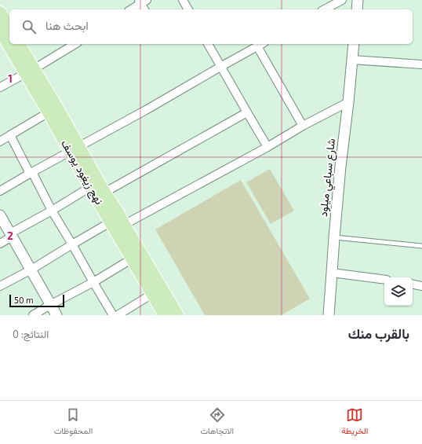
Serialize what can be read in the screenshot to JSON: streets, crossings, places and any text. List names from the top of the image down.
{
  "streets": {
    "main road": ["نهج زيغود يوسف"],
    "street": ["شارع سباعي ميلود"]
  },
  "scale_bar": "50 m",
  "page": {
    "search": "ابحث هنا",
    "scale": "50 m",
    "heading": ["بالقرب منك", "النتائج: 0"],
    "nav": ["الخريطة", "الاتجاهات", "المحفوظات"]
  },
  "grid": {
    "rows": ["1", "2"]
  }
}
